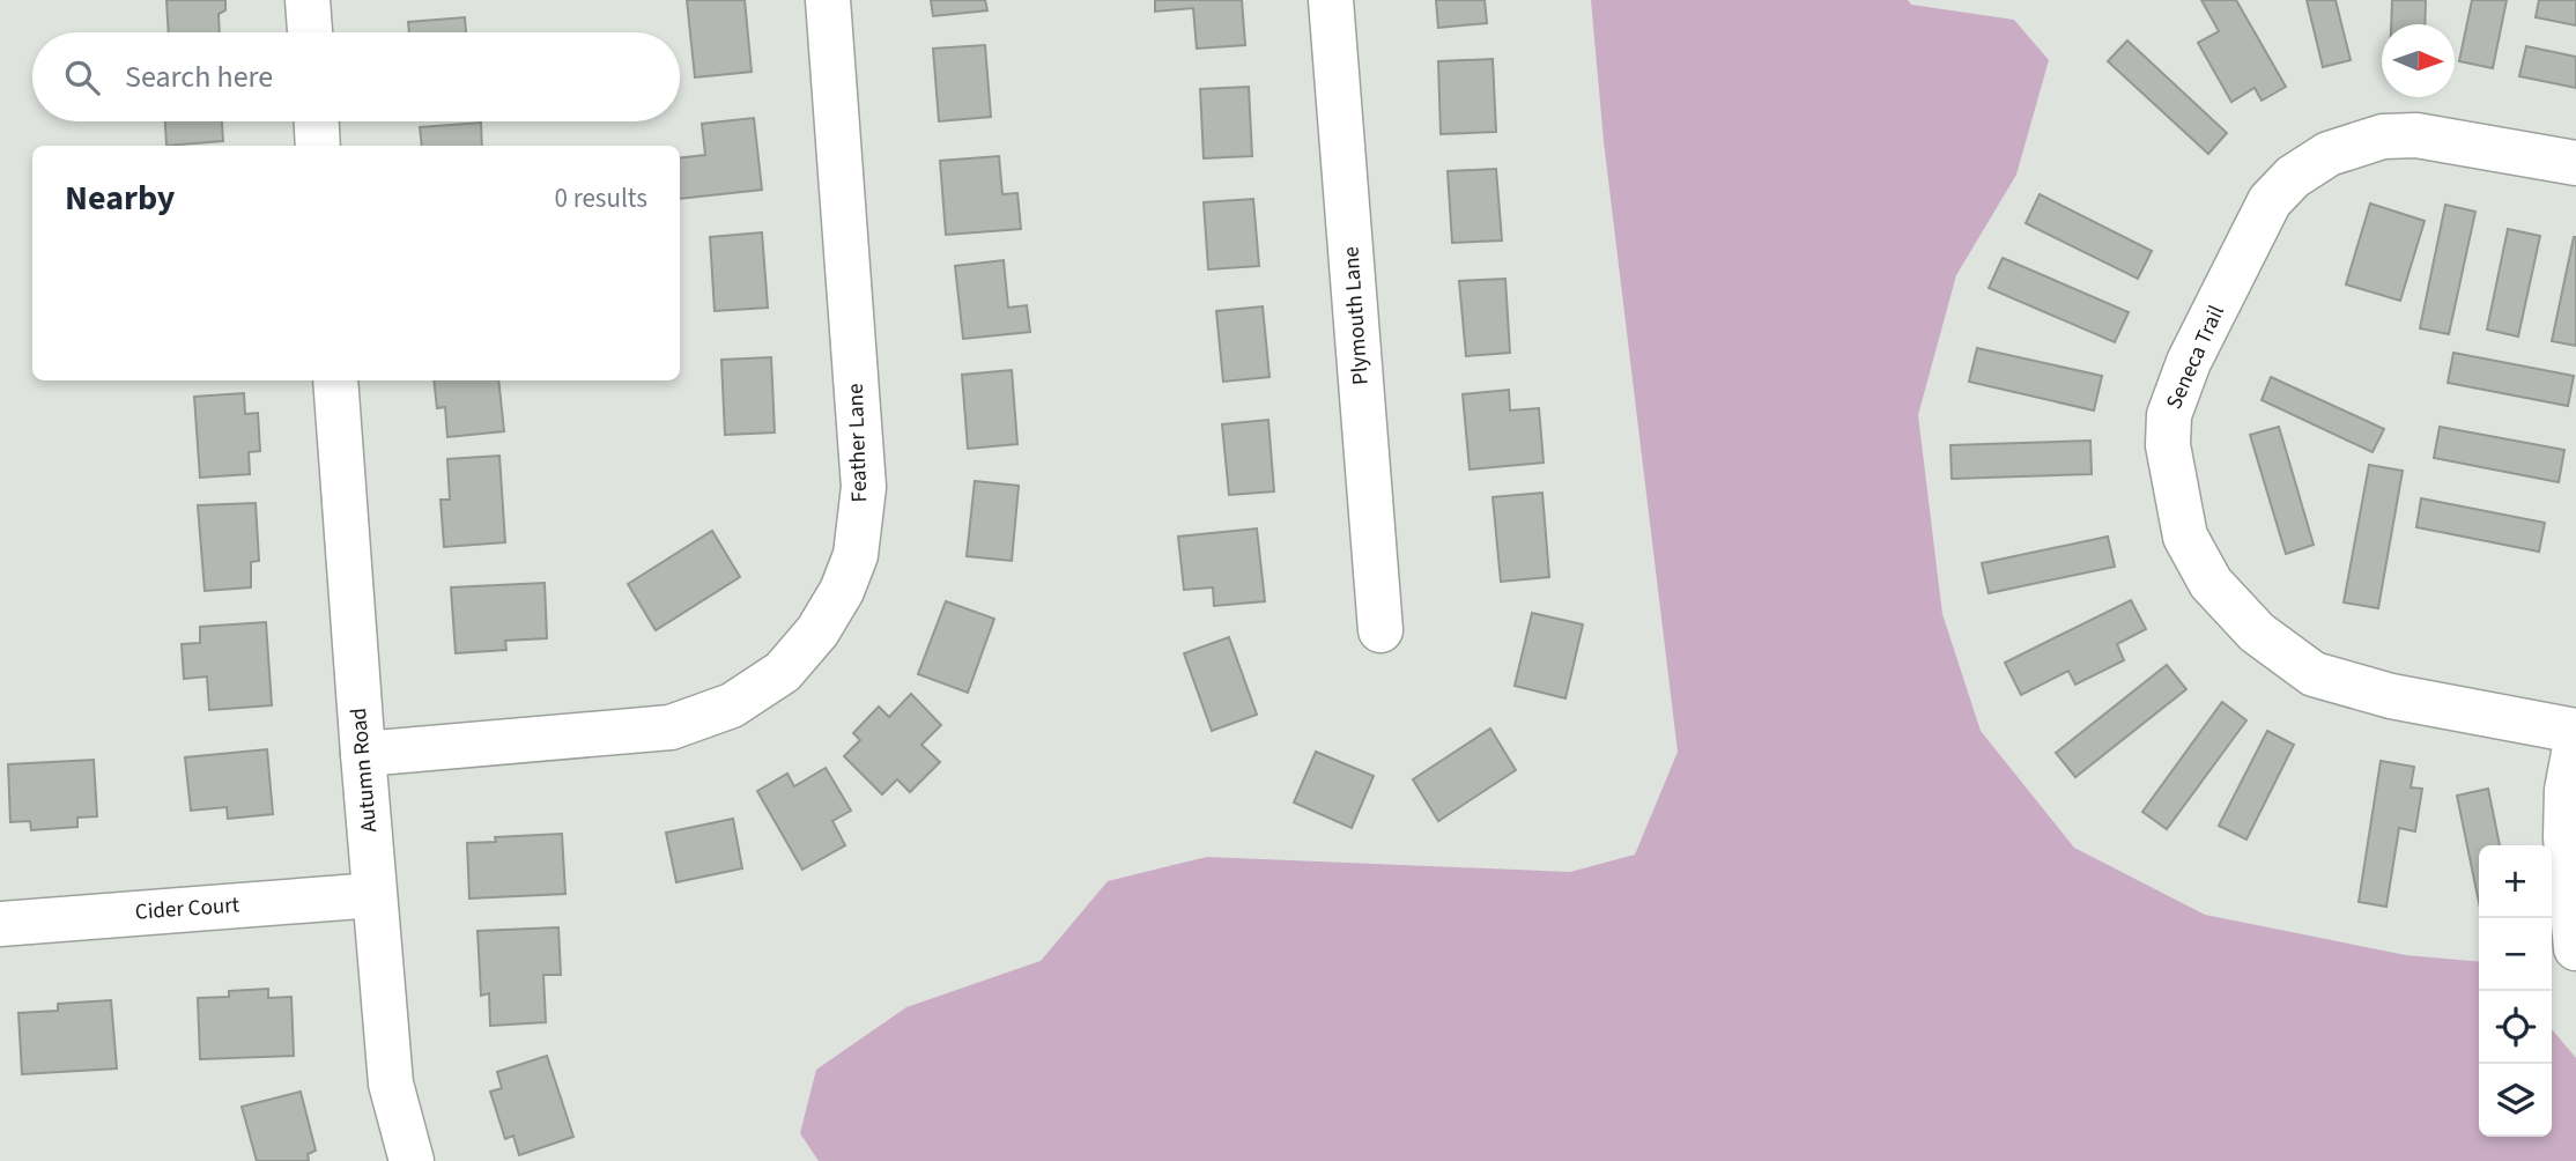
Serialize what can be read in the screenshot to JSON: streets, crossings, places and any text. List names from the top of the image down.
{
  "streets": {
    "street": [
      "Plymouth Lane",
      "Seneca Trail",
      "Feather Lane",
      "Autumn Road",
      "Cider Court"
    ]
  },
  "crossings": [
    ["Feather Lane", "Autumn Road"],
    ["Autumn Road", "Cider Court"]
  ],
  "north": "right",
  "page": {
    "search": "Search here",
    "heading": ["Nearby", "0 results"],
    "map_buttons": ["+", "−"]
  }
}
